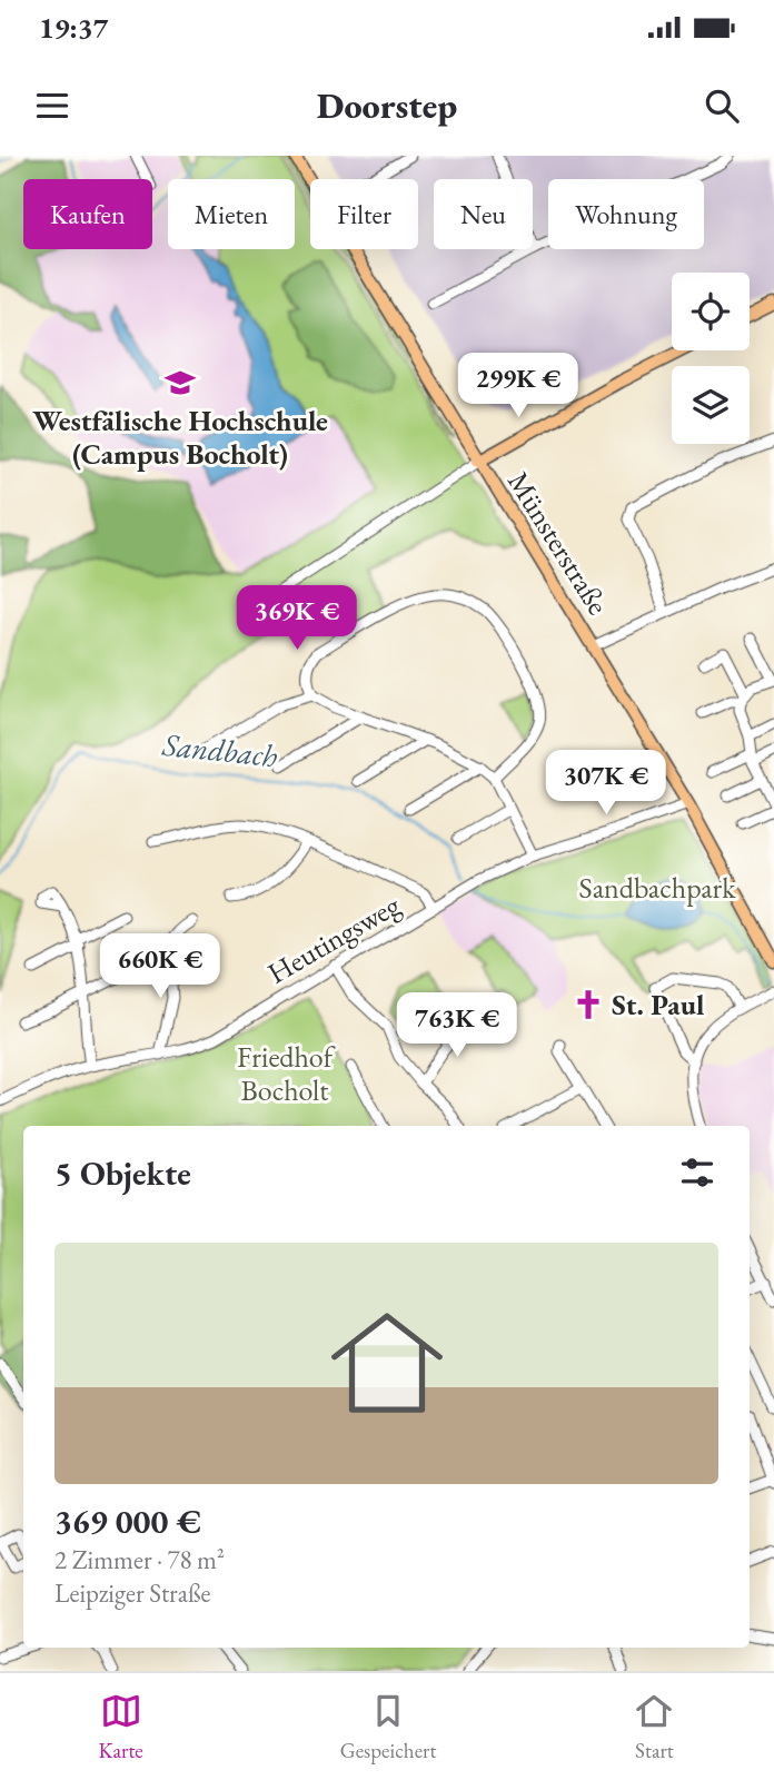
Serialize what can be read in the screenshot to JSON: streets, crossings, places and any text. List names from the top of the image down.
{
  "streets": {
    "main road": ["Münsterstraße"],
    "street": ["Heutingsweg"]
  },
  "crossings": [
    ["Münsterstraße", "Heutingsweg"]
  ],
  "water": ["Sandbach"],
  "parks": ["Sandbachpark", "Friedhof Bocholt"],
  "places": {
    "school or university": ["Westfälische Hochschule (Campus Bocholt)"],
    "church": ["St. Paul"]
  },
  "page": {
    "status": "19:37",
    "header": "Doorstep",
    "chip": [
      "Kaufen",
      "Mieten",
      "Filter",
      "Neu",
      "Wohnung"
    ],
    "price": [
      "299K €",
      "369K €",
      "307K €",
      "660K €",
      "763K €"
    ],
    "heading": "5 Objekte",
    "list": [
      {
        "name": "369 000 €",
        "note": "2 Zimmer · 78 m² · Leipziger Straße"
      }
    ],
    "tabs": ["Karte", "Gespeichert", "Start"]
  }
}
